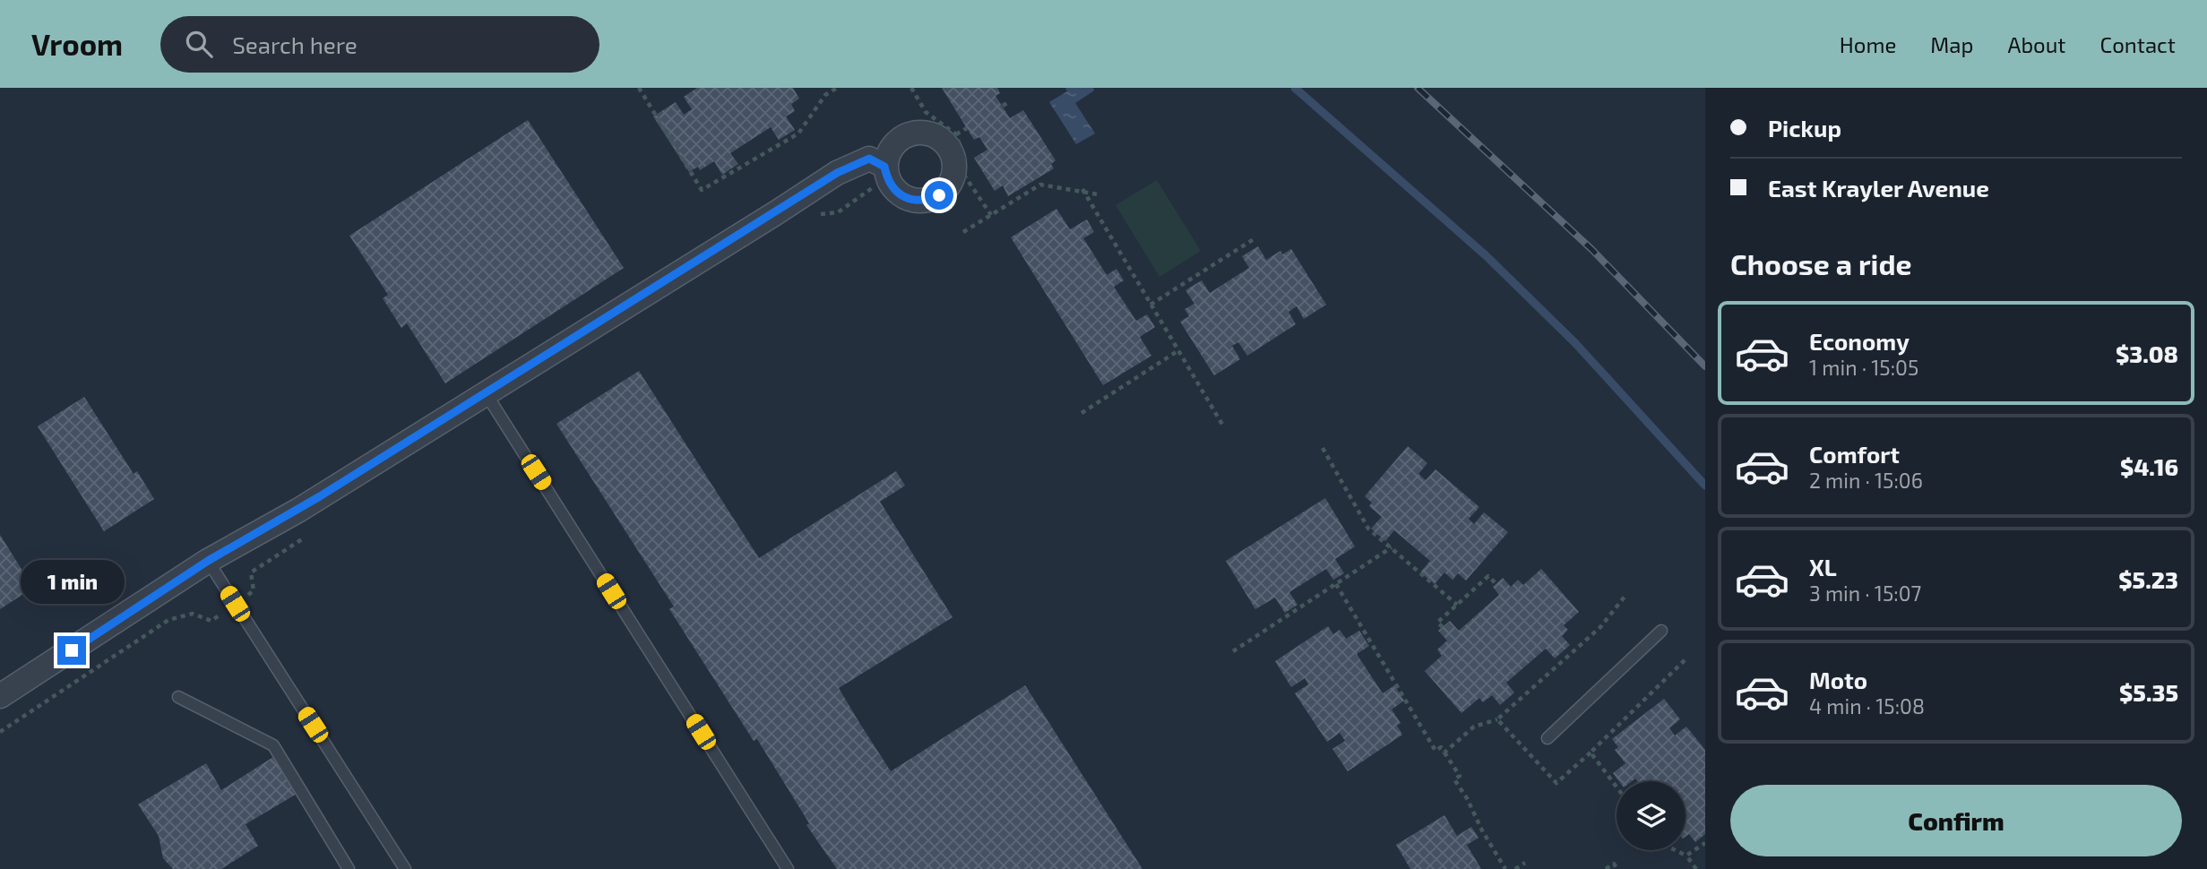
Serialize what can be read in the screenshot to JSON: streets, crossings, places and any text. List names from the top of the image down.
{
  "page": {
    "header": "Vroom",
    "search": "Search here",
    "nav": [
      "Home",
      "Map",
      "About",
      "Contact"
    ],
    "banner": ["Pickup", "East Krayler Avenue"],
    "heading": "Choose a ride",
    "list": [
      {
        "name": "Economy",
        "note": "1 min · 15:05",
        "value": "$3.08"
      },
      {
        "name": "Comfort",
        "note": "2 min · 15:06",
        "value": "$4.16"
      },
      {
        "name": "XL",
        "note": "3 min · 15:07",
        "value": "$5.23"
      },
      {
        "name": "Moto",
        "note": "4 min · 15:08",
        "value": "$5.35"
      }
    ],
    "bubble": "1 min",
    "buttons": "Confirm"
  }
}
